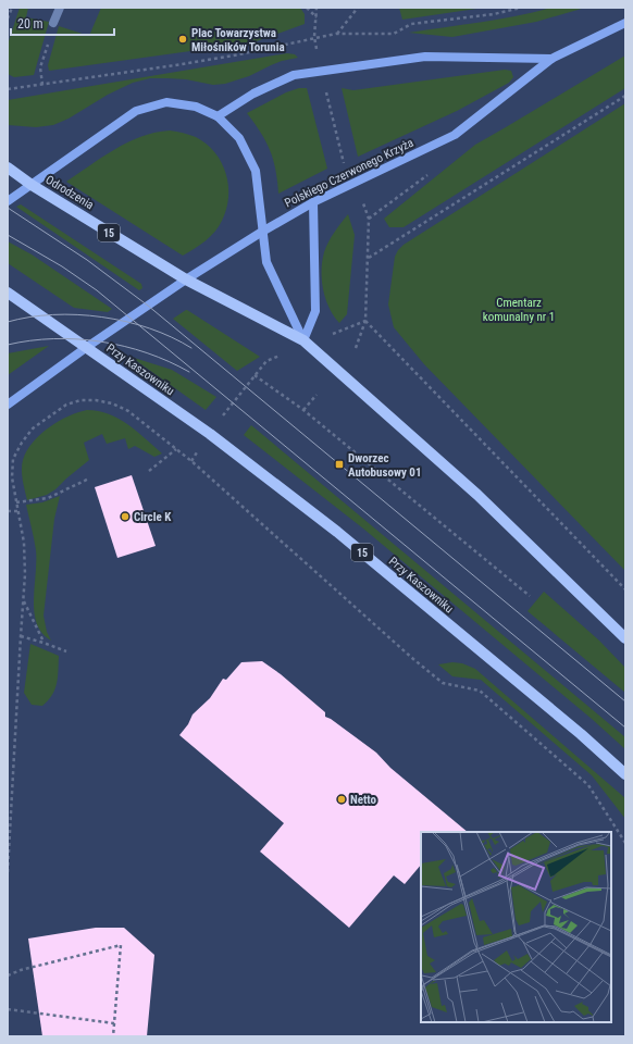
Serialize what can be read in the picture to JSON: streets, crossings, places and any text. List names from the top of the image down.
{
  "streets": {
    "main road": ["Odrodzenia", "15", "Przy Kaszowniku"],
    "street": ["Polskiego Czerwonego Krzyża"]
  },
  "crossings": [
    ["Polskiego Czerwonego Krzyża", "Odrodzenia"],
    ["Polskiego Czerwonego Krzyża", "15"],
    ["Polskiego Czerwonego Krzyża", "Przy Kaszowniku"],
    ["Odrodzenia", "15"],
    ["15", "Przy Kaszowniku"]
  ],
  "parks": ["Cmentarz komunalny nr 1"],
  "places": {
    "other": ["Plac Towarzystwa Miłośników Torunia", "Circle K", "Netto"],
    "transit": ["Dworzec Autobusowy 01"]
  },
  "scale_bar": "20 m"
}
